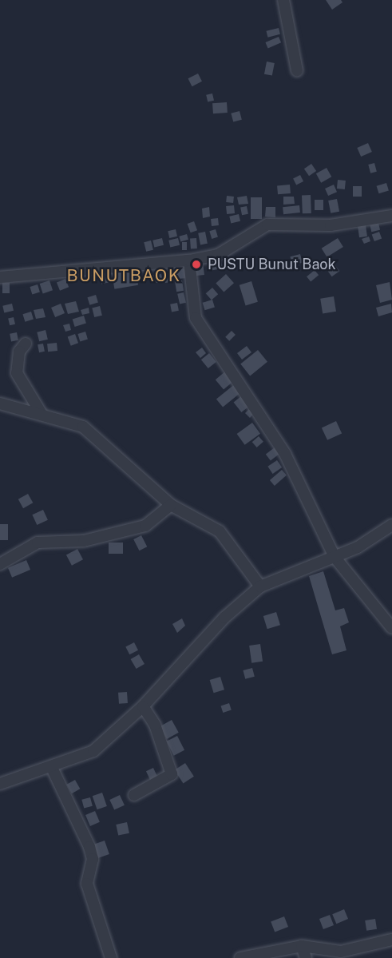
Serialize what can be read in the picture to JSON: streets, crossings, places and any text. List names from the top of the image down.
{
  "districts": ["BUNUTBAOK"],
  "places": ["PUSTU Bunut Baok"]
}
